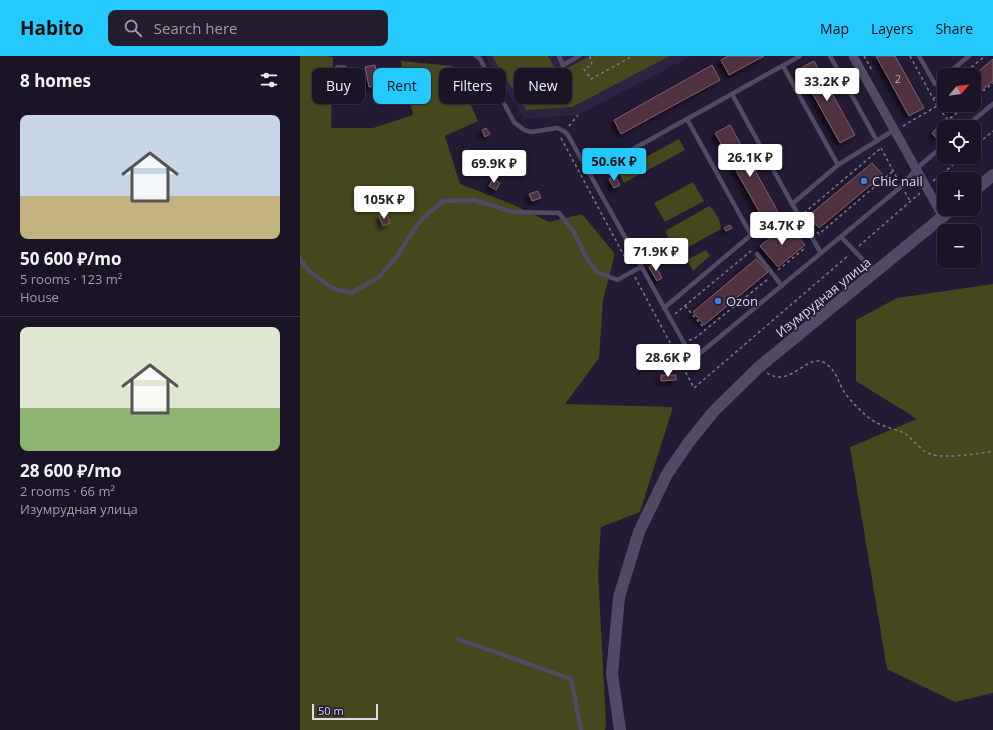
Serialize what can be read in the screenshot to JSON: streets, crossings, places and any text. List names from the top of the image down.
{
  "streets": {
    "street": ["Изумрудная улица"]
  },
  "places": ["Chic nail", "Ozon"],
  "house_numbers": ["2"],
  "scale_bar": "50 m",
  "north": "top right",
  "page": {
    "header": "Habito",
    "search": "Search here",
    "nav": ["Map", "Layers", "Share"],
    "heading": "8 homes",
    "map_buttons": ["+", "−"],
    "price": [
      "33.2K ₽",
      "26.1K ₽",
      "50.6K ₽",
      "69.9K ₽",
      "105K ₽",
      "34.7K ₽",
      "71.9K ₽",
      "28.6K ₽"
    ],
    "chip": [
      "Buy",
      "Rent",
      "Filters",
      "New"
    ],
    "list": [
      {
        "name": "50 600 ₽/mo",
        "note": "5 rooms · 123 m² · House"
      },
      {
        "name": "28 600 ₽/mo",
        "note": "2 rooms · 66 m² · Изумрудная улица"
      }
    ],
    "scale": "50 m"
  }
}
